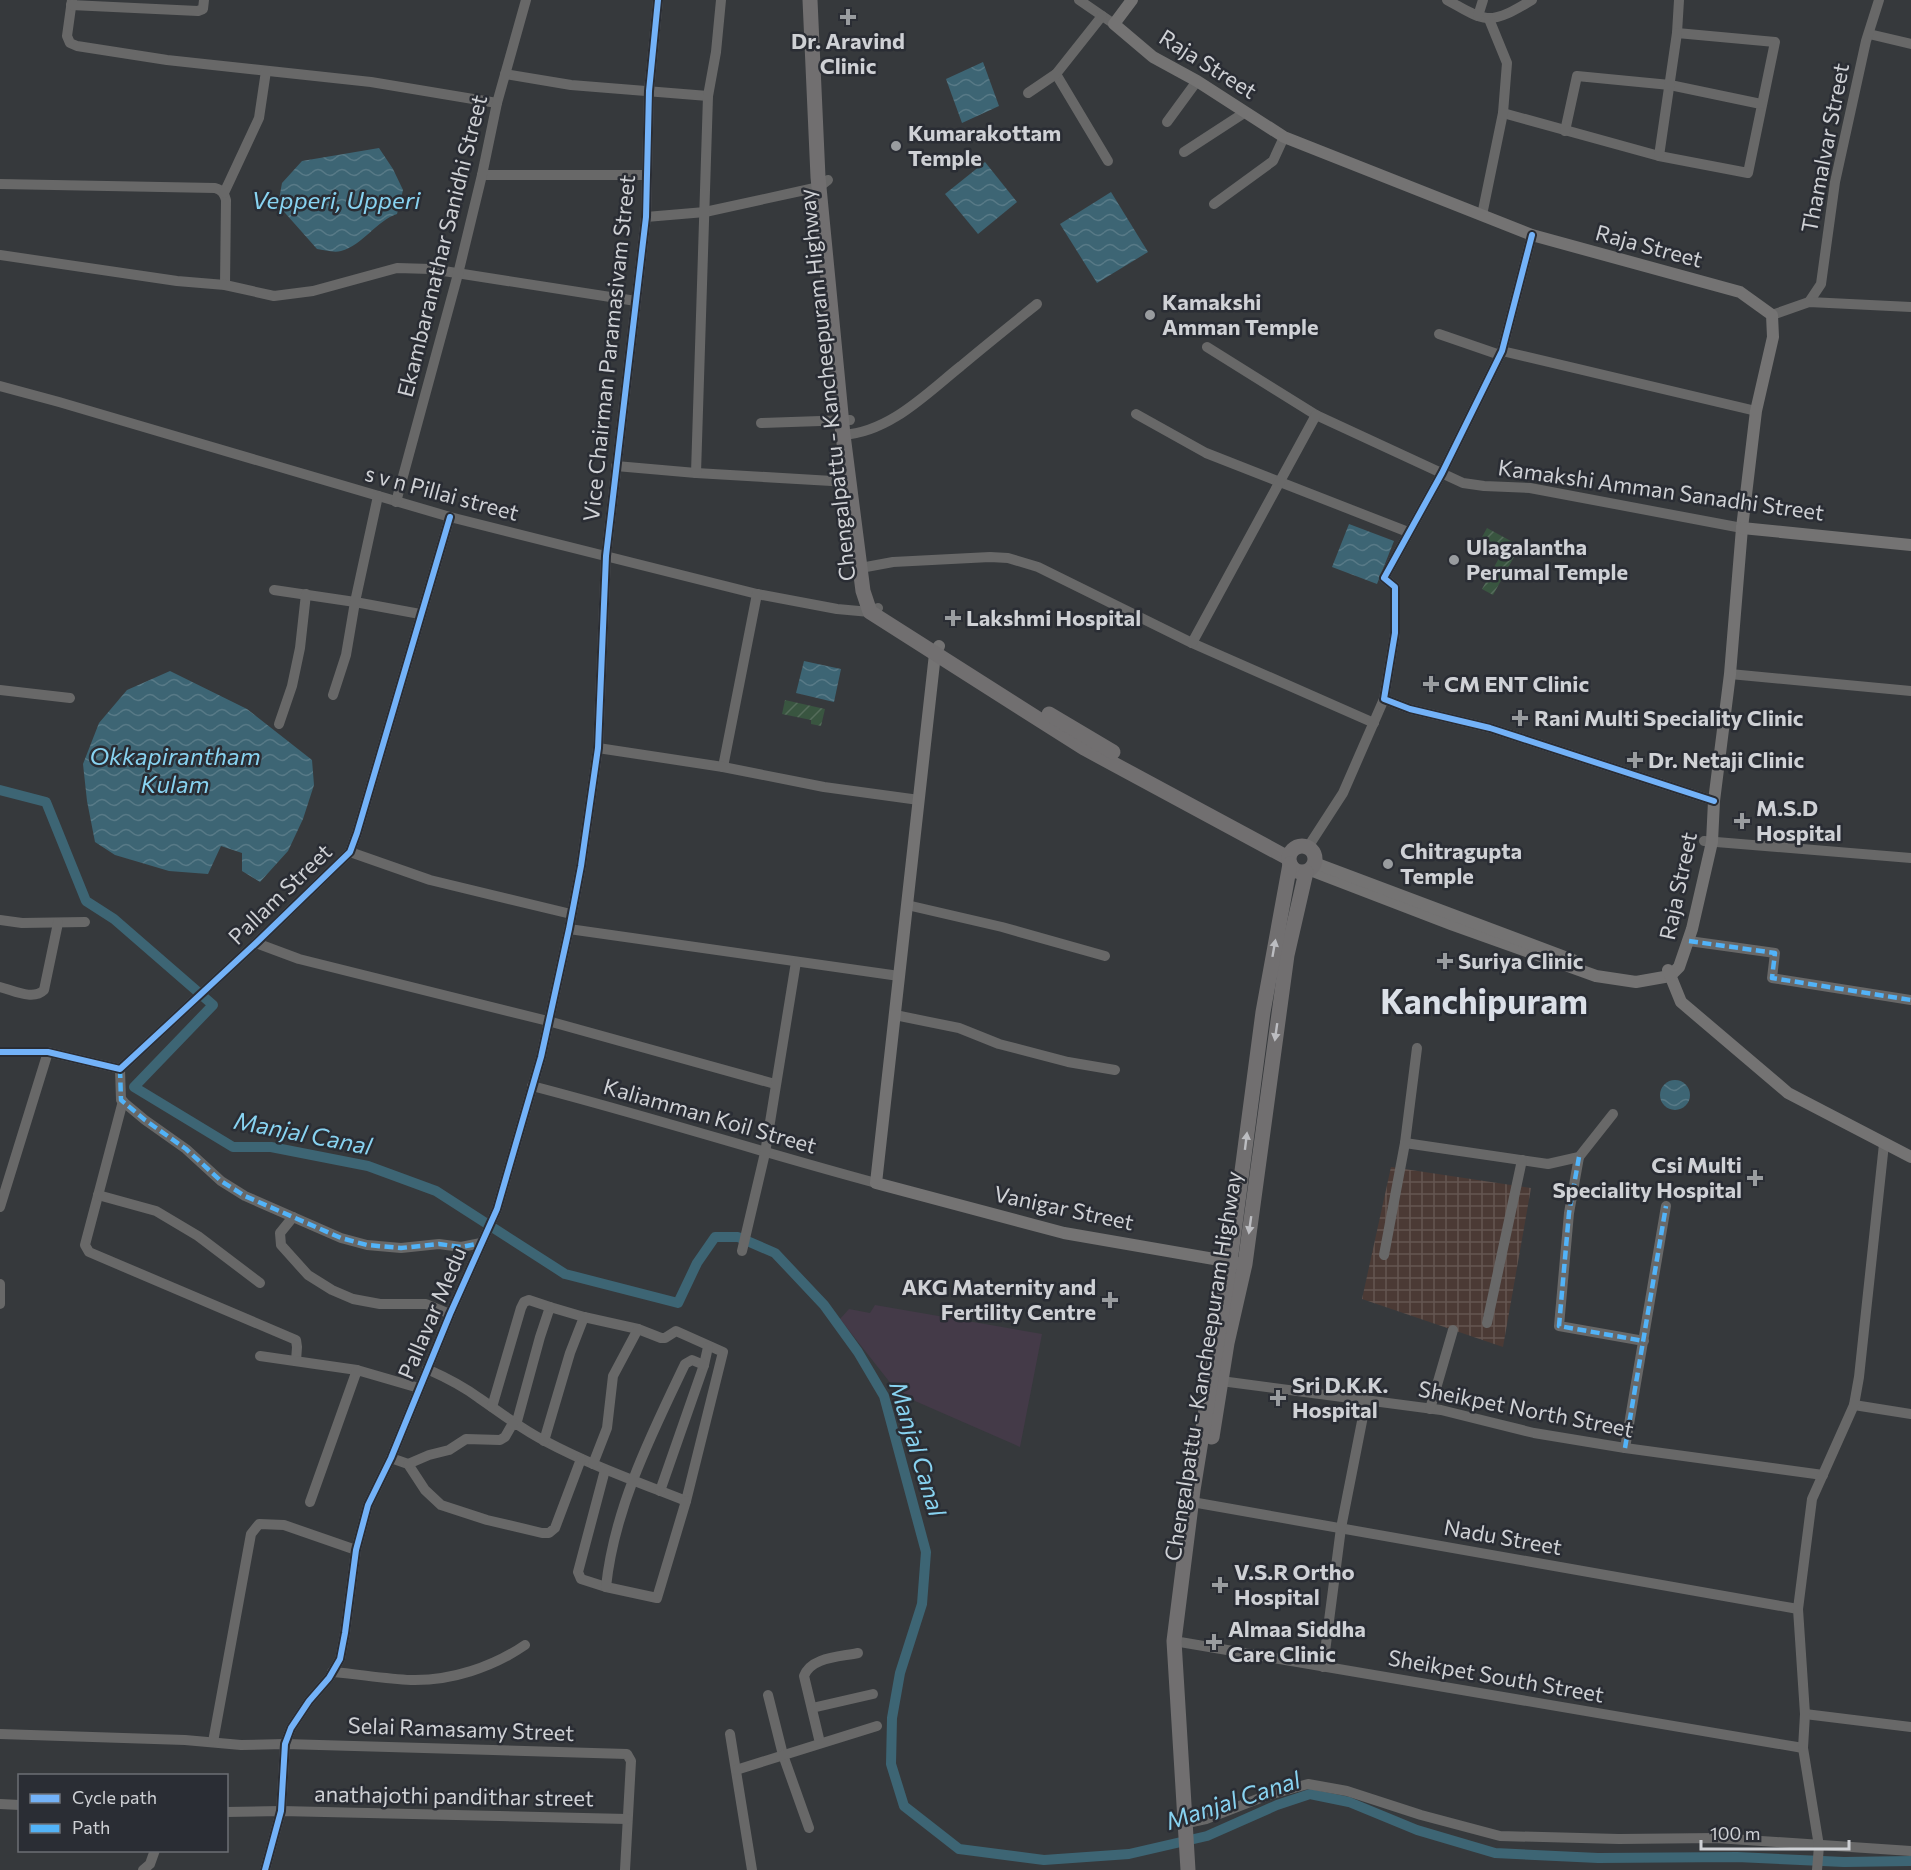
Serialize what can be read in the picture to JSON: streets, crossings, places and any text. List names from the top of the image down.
{
  "streets": {
    "highway": ["Chengalpattu - Kancheepuram Highway"],
    "main road": ["Raja Street", "Kamakshi Amman Sanadhi Street", "Vanigar Street"],
    "street": [
      "Thamalvar Street",
      "Ekambaranathar Sanidhi Street",
      "Vice Chairman Paramasivam Street",
      "s v n Pillai street",
      "Pallam Street",
      "Kaliamman Koil Street",
      "Pallavar Medu",
      "Sheikpet North Street",
      "Nadu Street",
      "Sheikpet South Street",
      "Selai Ramasamy Street",
      "anathajothi pandithar street"
    ]
  },
  "crossings": [
    ["Raja Street", "Kamakshi Amman Sanadhi Street"],
    ["Ekambaranathar Sanidhi Street", "s v n Pillai street"],
    ["Vice Chairman Paramasivam Street", "s v n Pillai street"],
    ["Vice Chairman Paramasivam Street", "Pallavar Medu"],
    ["Chengalpattu - Kancheepuram Highway", "s v n Pillai street"],
    ["Chengalpattu - Kancheepuram Highway", "Vanigar Street"],
    ["Chengalpattu - Kancheepuram Highway", "Sheikpet North Street"],
    ["Chengalpattu - Kancheepuram Highway", "Nadu Street"],
    ["s v n Pillai street", "Pallam Street"],
    ["Kaliamman Koil Street", "Vanigar Street"],
    ["Kaliamman Koil Street", "Pallavar Medu"],
    ["Pallavar Medu", "Selai Ramasamy Street"],
    ["Selai Ramasamy Street", "anathajothi pandithar street"]
  ],
  "districts": ["Kanchipuram"],
  "water": ["Vepperi, Upperi", "Okkapirantham Kulam", "Manjal Canal"],
  "places": {
    "health": [
      "Dr. Aravind Clinic",
      "Lakshmi Hospital",
      "CM ENT Clinic",
      "Rani Multi Speciality Clinic",
      "Dr. Netaji Clinic",
      "M.S.D Hospital",
      "Suriya Clinic",
      "Csi Multi Speciality Hospital",
      "AKG Maternity and Fertility Centre",
      "Sri D.K.K. Hospital",
      "V.S.R Ortho Hospital",
      "Almaa Siddha Care Clinic"
    ],
    "other": [
      "Kumarakottam Temple",
      "Kamakshi Amman Temple",
      "Ulagalantha Perumal Temple",
      "Chitragupta Temple"
    ]
  },
  "legend": ["Cycle path", "Path"],
  "scale_bar": "100 m"
}
